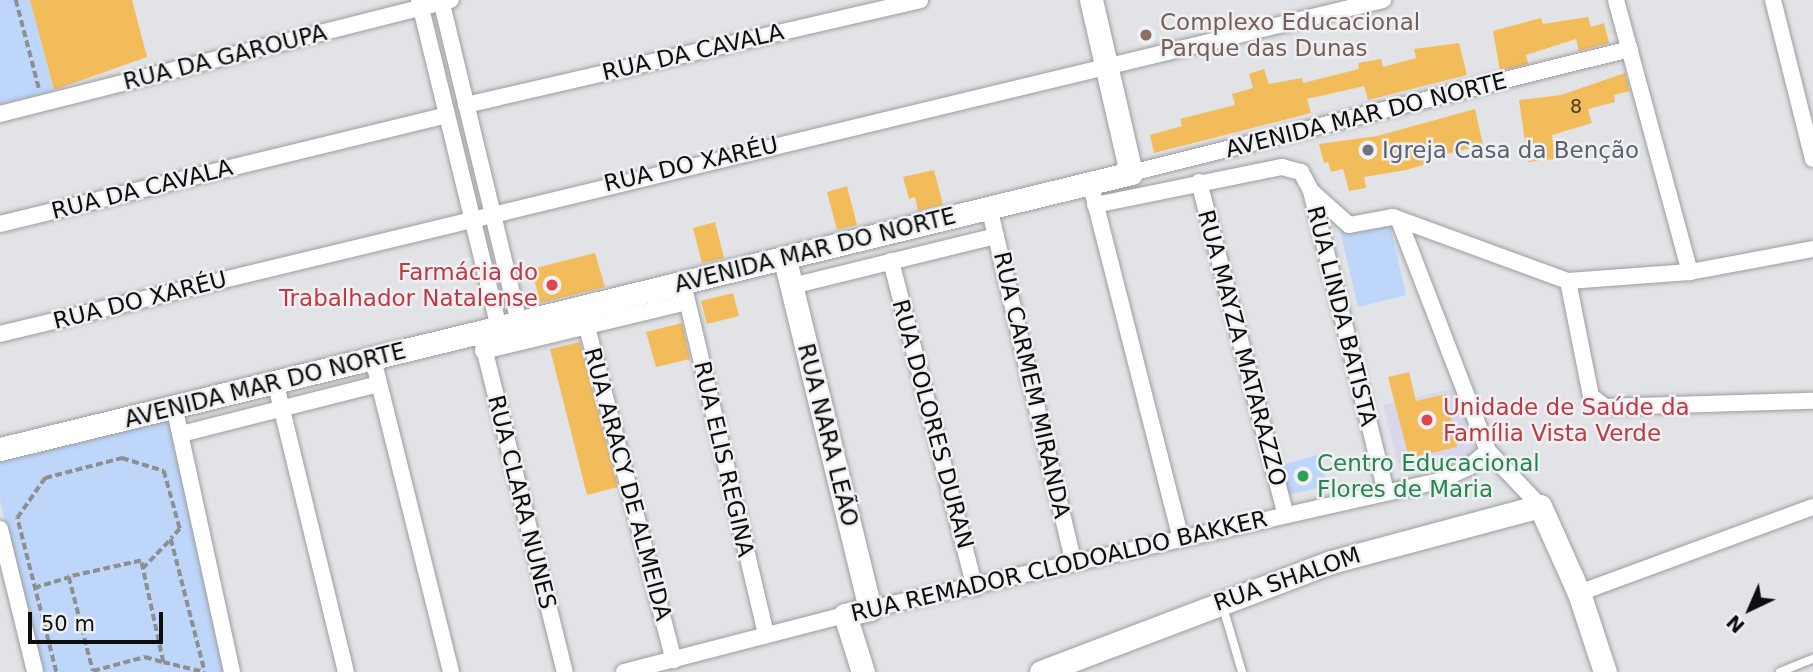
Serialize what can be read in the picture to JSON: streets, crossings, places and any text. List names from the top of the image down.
{
  "streets": {
    "street": [
      "RUA DA CAVALA",
      "RUA DA GAROUPA",
      "AVENIDA MAR DO NORTE",
      "RUA DO XARÉU",
      "RUA LINDA BATISTA",
      "RUA MAYZA MATARAZZO",
      "RUA CARMEM MIRANDA",
      "RUA DOLORES DURAN",
      "RUA NARA LEÃO",
      "RUA ELIS REGINA",
      "RUA ARACY DE ALMEIDA",
      "RUA CLARA NUNES",
      "RUA REMADOR CLODOALDO BAKKER",
      "RUA SHALOM"
    ]
  },
  "crossings": [
    ["AVENIDA MAR DO NORTE", "RUA CARMEM MIRANDA"],
    ["AVENIDA MAR DO NORTE", "RUA NARA LEÃO"],
    ["AVENIDA MAR DO NORTE", "RUA ELIS REGINA"],
    ["AVENIDA MAR DO NORTE", "RUA ARACY DE ALMEIDA"],
    ["AVENIDA MAR DO NORTE", "RUA CLARA NUNES"],
    ["RUA LINDA BATISTA", "RUA REMADOR CLODOALDO BAKKER"],
    ["RUA MAYZA MATARAZZO", "RUA REMADOR CLODOALDO BAKKER"],
    ["RUA CARMEM MIRANDA", "RUA REMADOR CLODOALDO BAKKER"],
    ["RUA DOLORES DURAN", "RUA REMADOR CLODOALDO BAKKER"],
    ["RUA NARA LEÃO", "RUA REMADOR CLODOALDO BAKKER"],
    ["RUA ELIS REGINA", "RUA REMADOR CLODOALDO BAKKER"],
    ["RUA ARACY DE ALMEIDA", "RUA REMADOR CLODOALDO BAKKER"]
  ],
  "places": [
    "Complexo Educacional Parque das Dunas",
    "Igreja Casa da Benção",
    "Farmácia do Trabalhador Natalense",
    "Unidade de Saúde da Família Vista Verde",
    "Centro Educacional Flores de Maria"
  ],
  "house_numbers": ["8"],
  "scale_bar": "50 m",
  "north": "bottom left"
}
